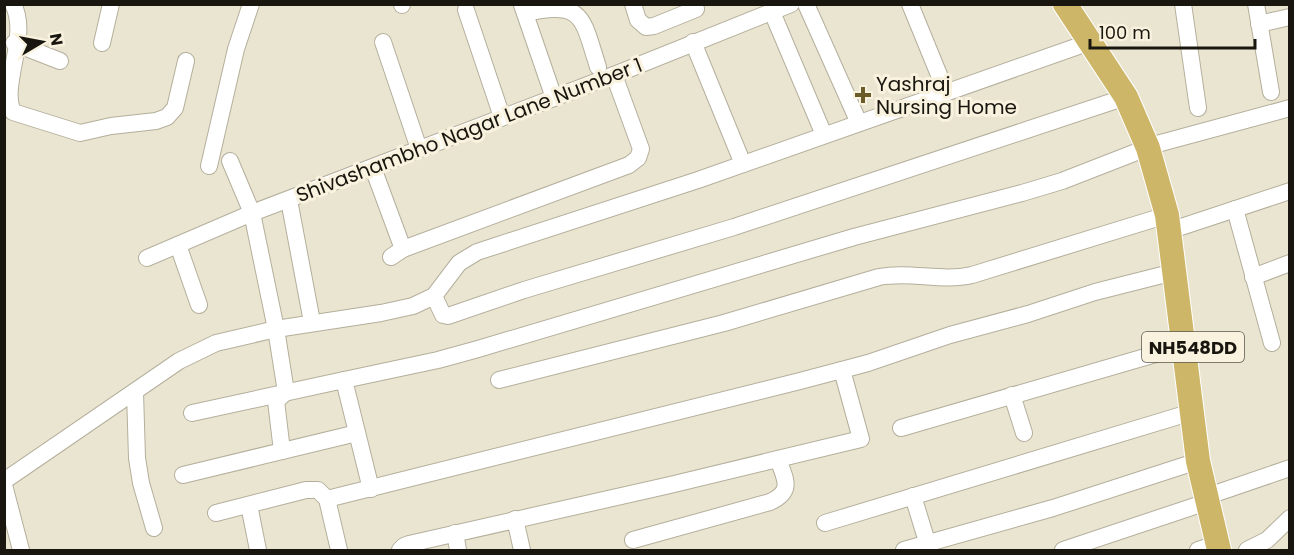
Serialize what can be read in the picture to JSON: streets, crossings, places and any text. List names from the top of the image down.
{
  "streets": {
    "highway": ["NH548DD"],
    "street": ["Shivashambho Nagar Lane Number 1"]
  },
  "places": {
    "health": ["Yashraj Nursing Home"]
  },
  "scale_bar": "100 m",
  "north": "right"
}
